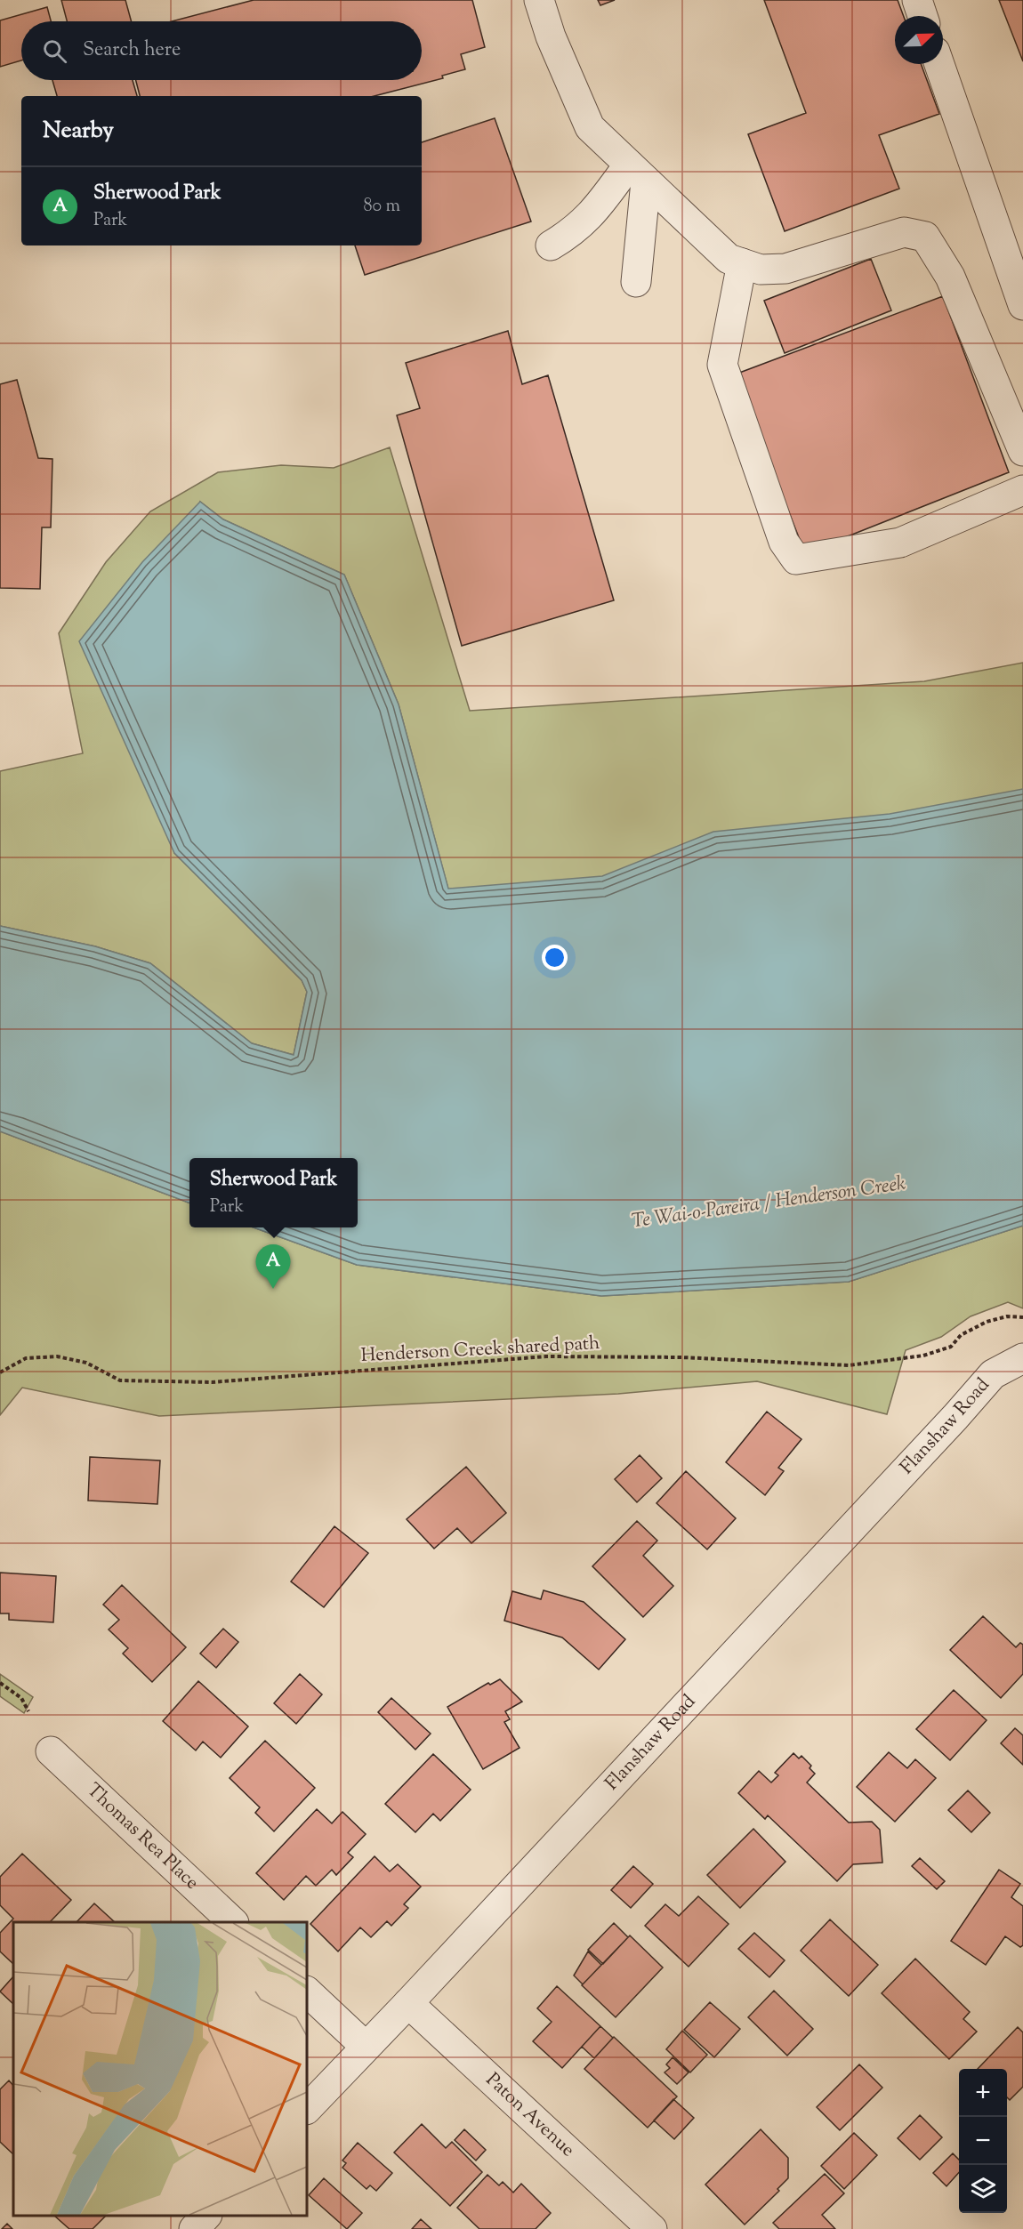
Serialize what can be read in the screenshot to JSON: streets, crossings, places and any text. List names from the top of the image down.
{
  "streets": {
    "street": ["Flanshaw Road", "Thomas Rea Place", "Paton Avenue"],
    "path": ["Henderson Creek shared path"]
  },
  "crossings": [
    ["Flanshaw Road", "Paton Avenue"]
  ],
  "water": ["Te Wai-o-Pareira / Henderson Creek"],
  "north": "top right",
  "page": {
    "search": "Search here",
    "heading": "Nearby",
    "list": [
      {
        "mark": "A",
        "name": "Sherwood Park",
        "note": "Park",
        "value": "80 m"
      }
    ],
    "popup": ["Sherwood Park", "Park"],
    "pins": "A",
    "map_buttons": ["+", "−"]
  }
}
